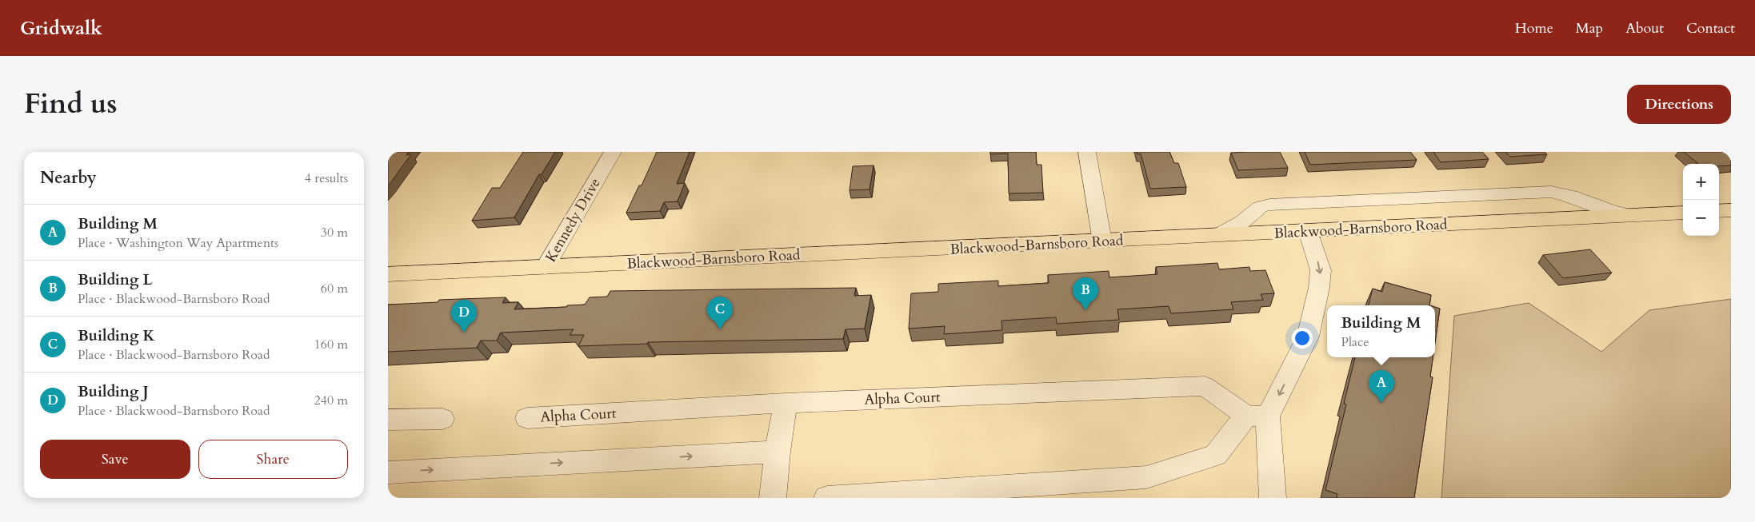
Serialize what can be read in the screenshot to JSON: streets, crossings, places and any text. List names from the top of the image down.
{
  "streets": {
    "main road": ["Blackwood-Barnsboro Road"],
    "street": ["Kennedy Drive", "Alpha Court"]
  },
  "crossings": [
    ["Kennedy Drive", "Blackwood-Barnsboro Road"]
  ],
  "page": {
    "header": "Gridwalk",
    "nav": [
      "Home",
      "Map",
      "About",
      "Contact"
    ],
    "title": "Find us",
    "buttons": [
      "Directions",
      ["Save", "Share"]
    ],
    "heading": ["Nearby", "4 results"],
    "map_buttons": ["+", "−"],
    "list": [
      {
        "mark": "A",
        "name": "Building M",
        "note": "Place · Washington Way Apartments",
        "value": "30 m"
      },
      {
        "mark": "B",
        "name": "Building L",
        "note": "Place · Blackwood-Barnsboro Road",
        "value": "60 m"
      },
      {
        "mark": "C",
        "name": "Building K",
        "note": "Place · Blackwood-Barnsboro Road",
        "value": "160 m"
      },
      {
        "mark": "D",
        "name": "Building J",
        "note": "Place · Blackwood-Barnsboro Road",
        "value": "240 m"
      }
    ],
    "pins": [
      "B",
      "C",
      "D",
      "A"
    ],
    "popup": ["Building M", "Place"]
  }
}
